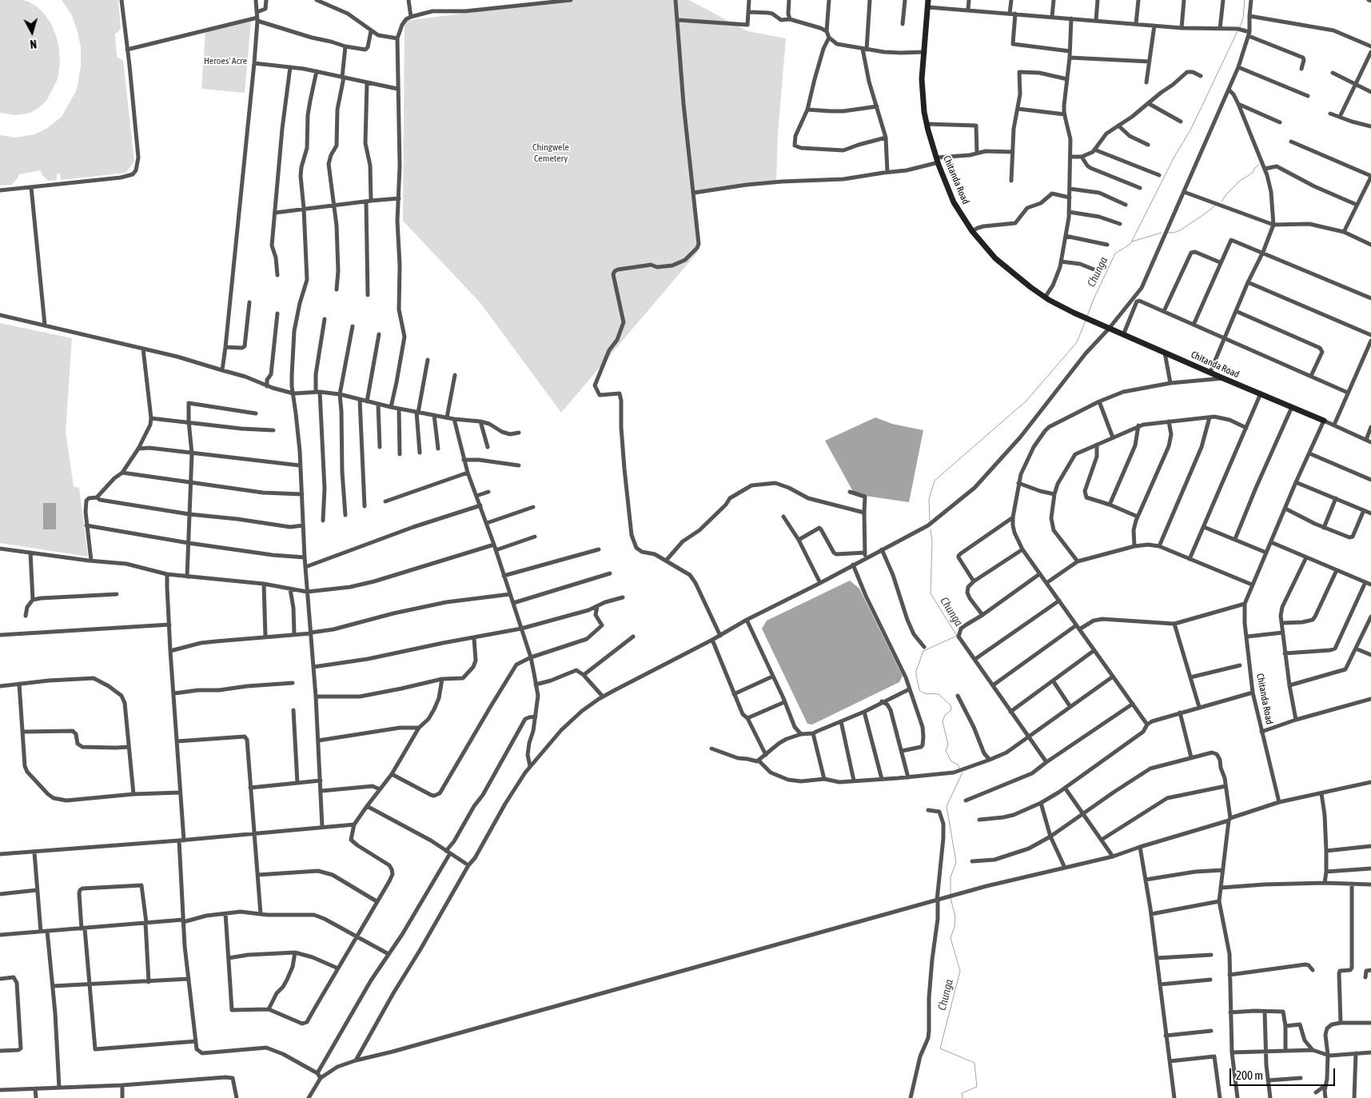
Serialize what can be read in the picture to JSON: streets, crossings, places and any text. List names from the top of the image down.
{
  "streets": {
    "street": ["Chitanda Road"]
  },
  "water": ["Chunga"],
  "parks": ["Heroes' Acre", "Chingwele Cemetery"],
  "scale_bar": "200 m",
  "north": "bottom"
}
